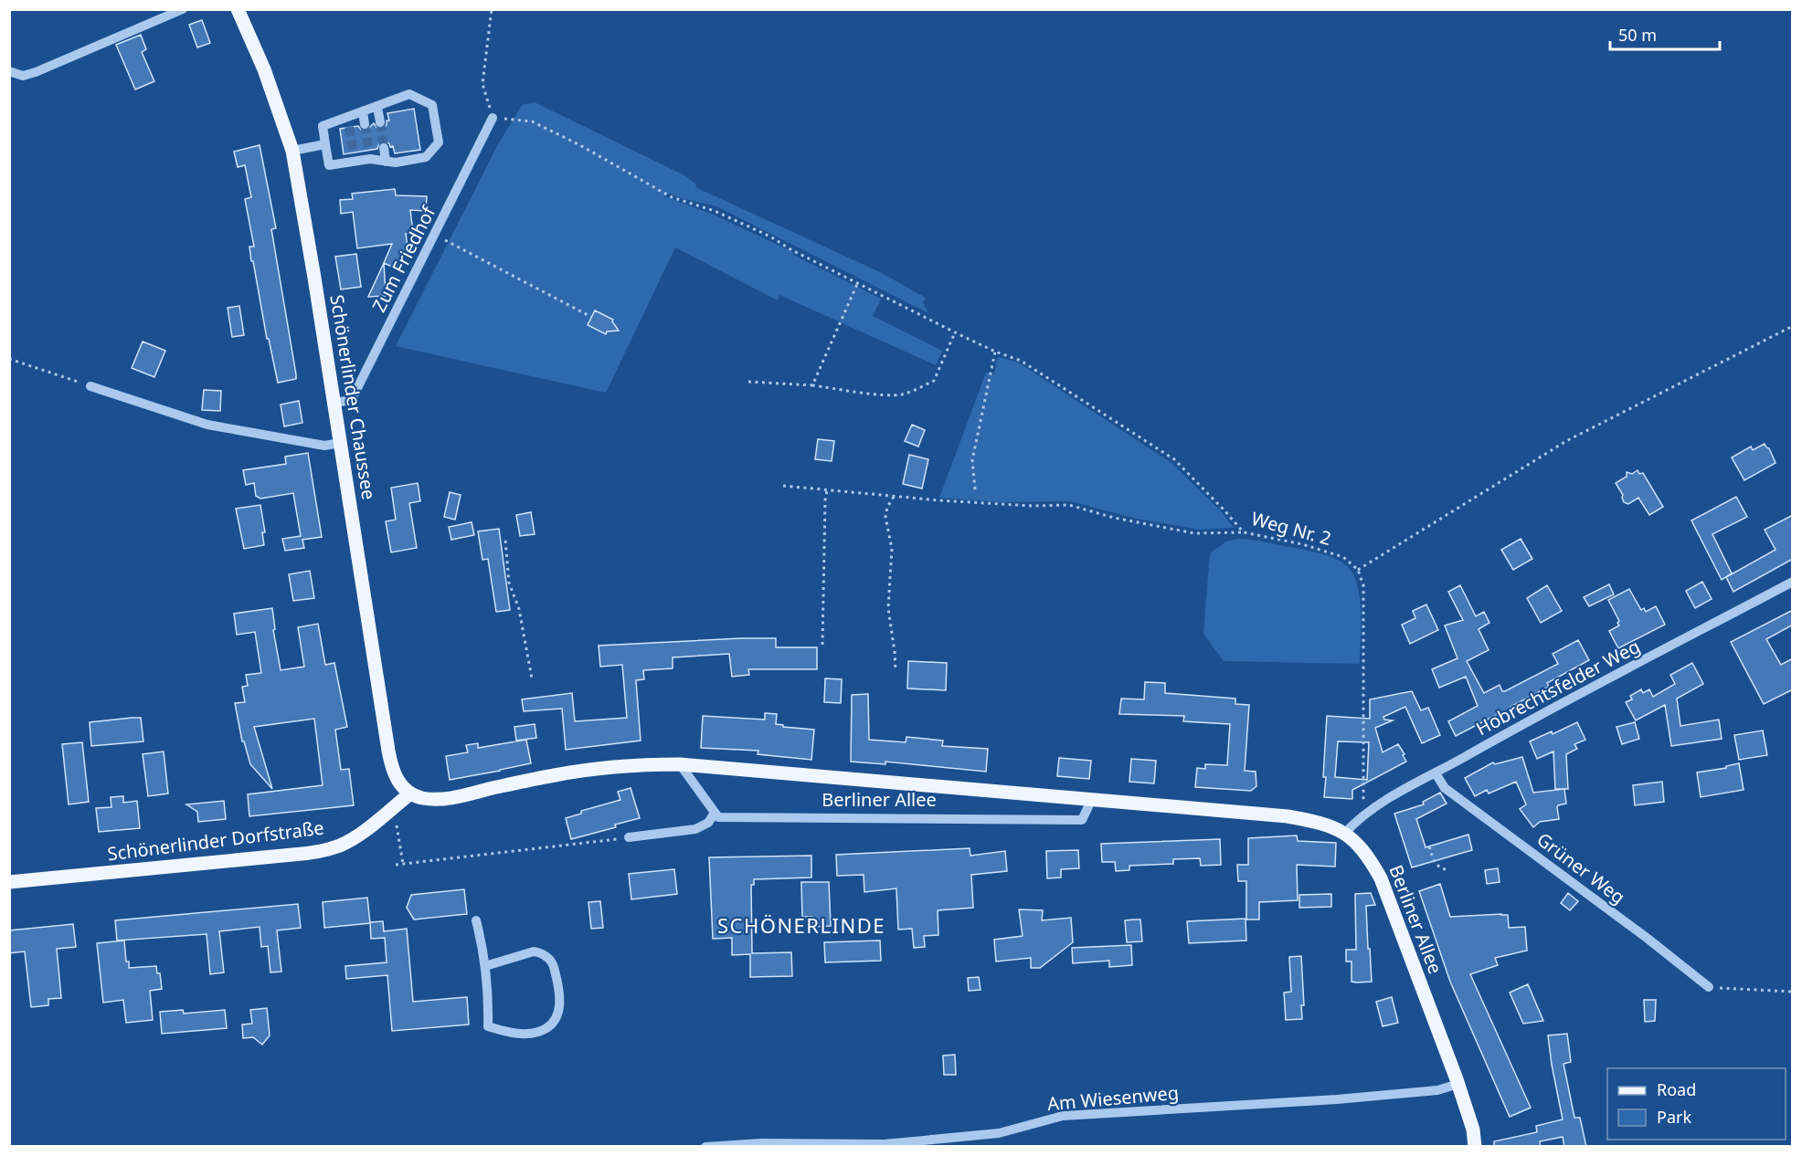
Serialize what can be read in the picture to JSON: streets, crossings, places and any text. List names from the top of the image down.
{
  "streets": {
    "main road": ["Schönerlinder Chaussee", "Berliner Allee", "Schönerlinder Dorfstraße"],
    "street": [
      "Zum Friedhof",
      "Hobrechtsfelder Weg",
      "Grüner Weg",
      "Am Wiesenweg"
    ],
    "path": ["Weg Nr. 2"]
  },
  "crossings": [
    ["Zum Friedhof", "Schönerlinder Chaussee"],
    ["Zum Friedhof", "Weg Nr. 2"],
    ["Schönerlinder Chaussee", "Berliner Allee"],
    ["Schönerlinder Chaussee", "Schönerlinder Dorfstraße"],
    ["Hobrechtsfelder Weg", "Berliner Allee"],
    ["Hobrechtsfelder Weg", "Grüner Weg"],
    ["Berliner Allee", "Schönerlinder Dorfstraße"],
    ["Berliner Allee", "Am Wiesenweg"]
  ],
  "districts": ["SCHÖNERLINDE"],
  "legend": ["Road", "Park"],
  "scale_bar": "50 m"
}
